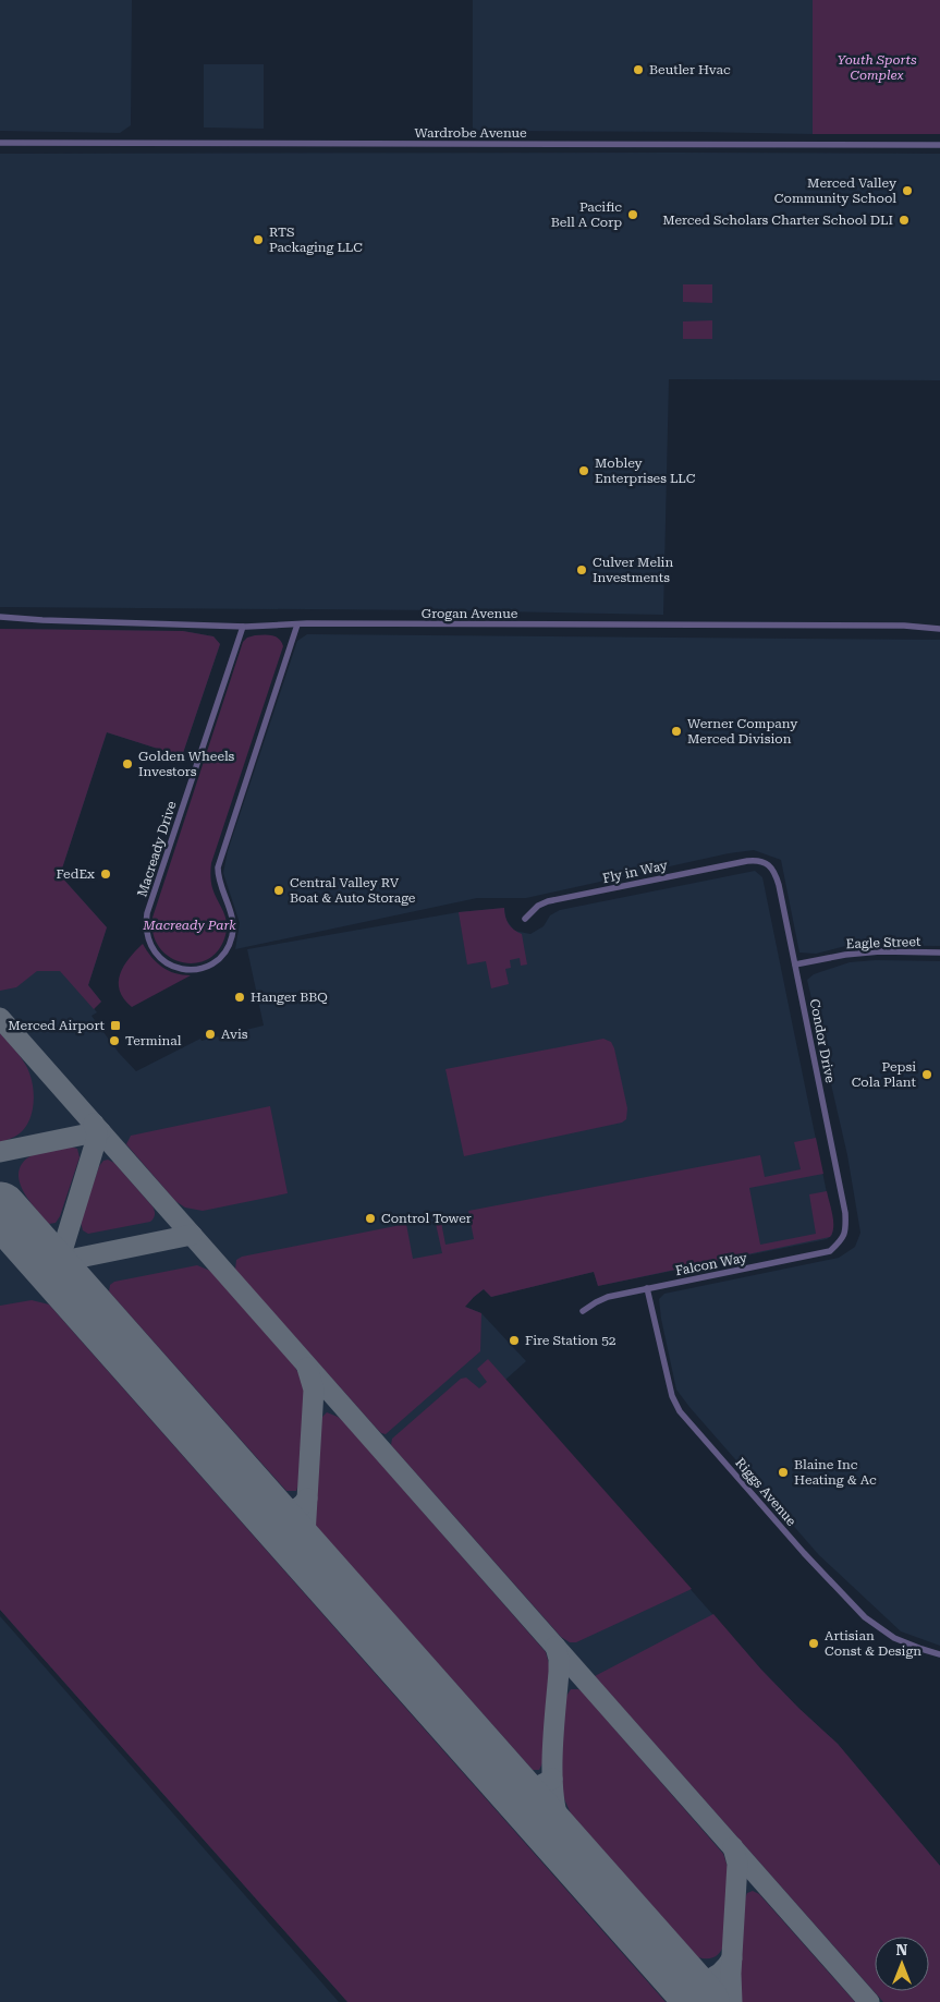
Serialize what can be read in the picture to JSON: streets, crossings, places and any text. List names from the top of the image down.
{
  "streets": {
    "street": [
      "Wardrobe Avenue",
      "Grogan Avenue",
      "Macready Drive",
      "Fly in Way",
      "Eagle Street",
      "Condor Drive",
      "Falcon Way",
      "Riggs Avenue"
    ]
  },
  "crossings": [
    ["Grogan Avenue", "Macready Drive"],
    ["Fly in Way", "Condor Drive"],
    ["Eagle Street", "Condor Drive"],
    ["Condor Drive", "Falcon Way"],
    ["Falcon Way", "Riggs Avenue"]
  ],
  "parks": ["Youth Sports Complex", "Macready Park"],
  "places": {
    "other": [
      "Beutler Hvac",
      "Merced Valley Community School",
      "Pacific Bell A Corp",
      "Merced Scholars Charter School DLI",
      "RTS Packaging LLC",
      "Mobley Enterprises LLC",
      "Culver Melin Investments",
      "Werner Company Merced Division",
      "Golden Wheels Investors",
      "FedEx",
      "Central Valley RV Boat & Auto Storage",
      "Hanger BBQ",
      "Avis",
      "Terminal",
      "Pepsi Cola Plant",
      "Control Tower",
      "Fire Station 52",
      "Blaine Inc Heating & Ac",
      "Artisian Const & Design"
    ],
    "transit": ["Merced Airport"]
  },
  "north": "top"
}
